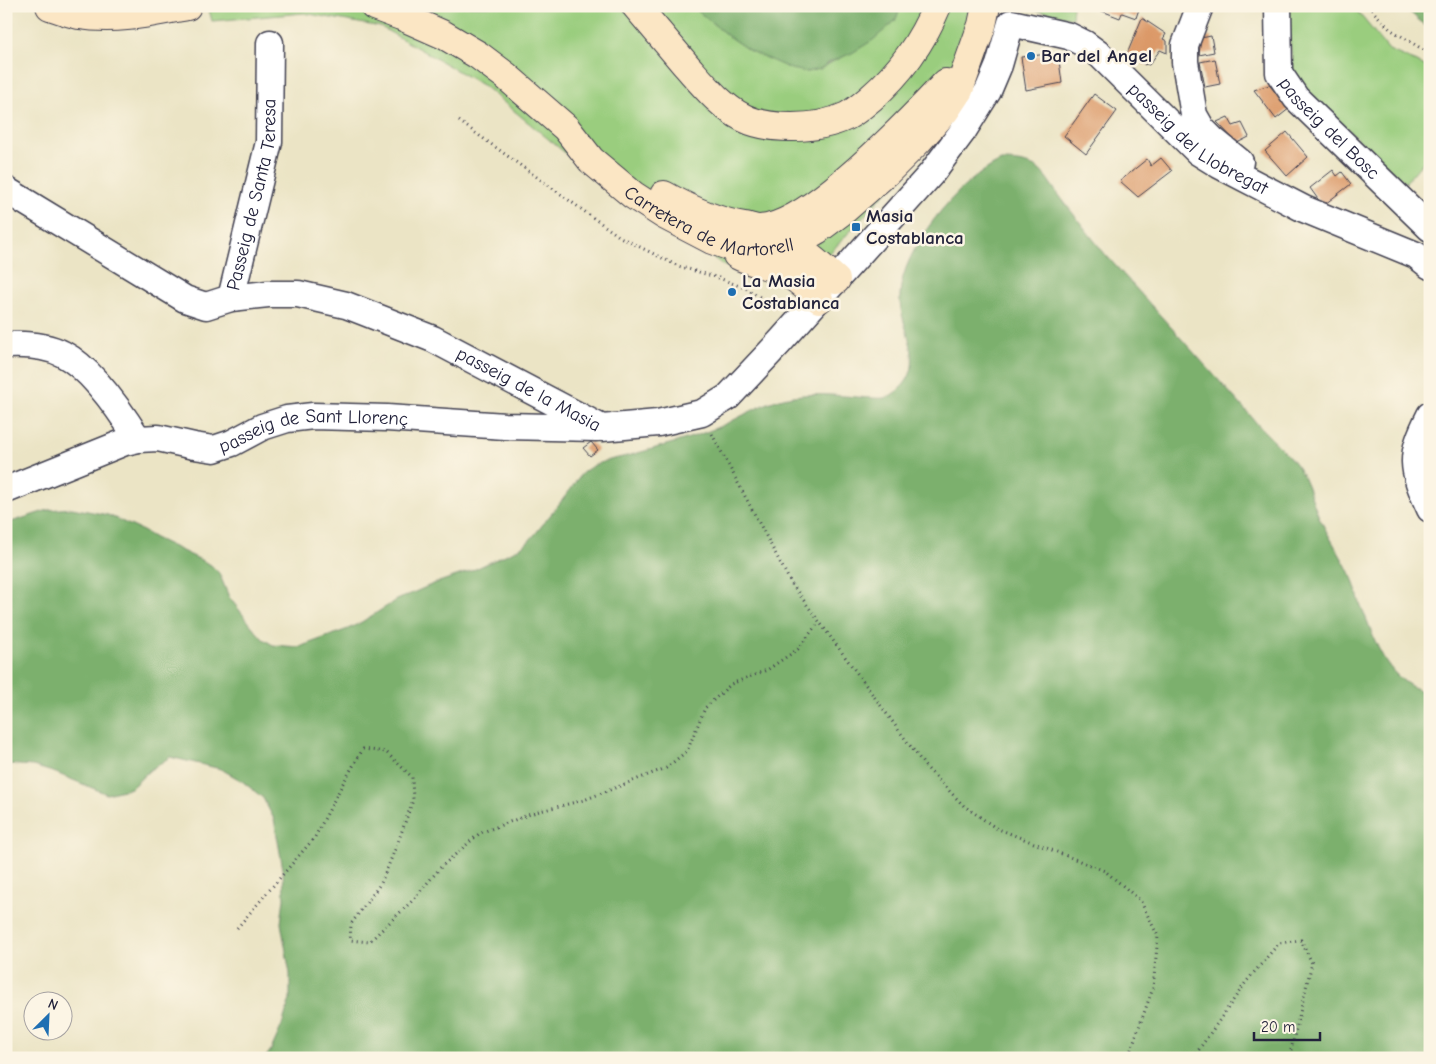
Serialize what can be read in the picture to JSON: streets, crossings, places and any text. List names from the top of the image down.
{
  "streets": {
    "main road": ["Carretera de Martorell"],
    "street": [
      "passeig del Bosc",
      "passeig del Llobregat",
      "Passeig de Santa Teresa",
      "passeig de la Masia",
      "passeig de Sant Llorenç"
    ]
  },
  "crossings": [
    ["passeig del Llobregat", "passeig de la Masia"],
    ["Passeig de Santa Teresa", "passeig de la Masia"],
    ["passeig de la Masia", "passeig de Sant Llorenç"]
  ],
  "places": {
    "other": ["Bar del Angel", "La Masia Costablanca"],
    "transit": ["Masia Costablanca"]
  },
  "scale_bar": "20 m",
  "north": "top right"
}
